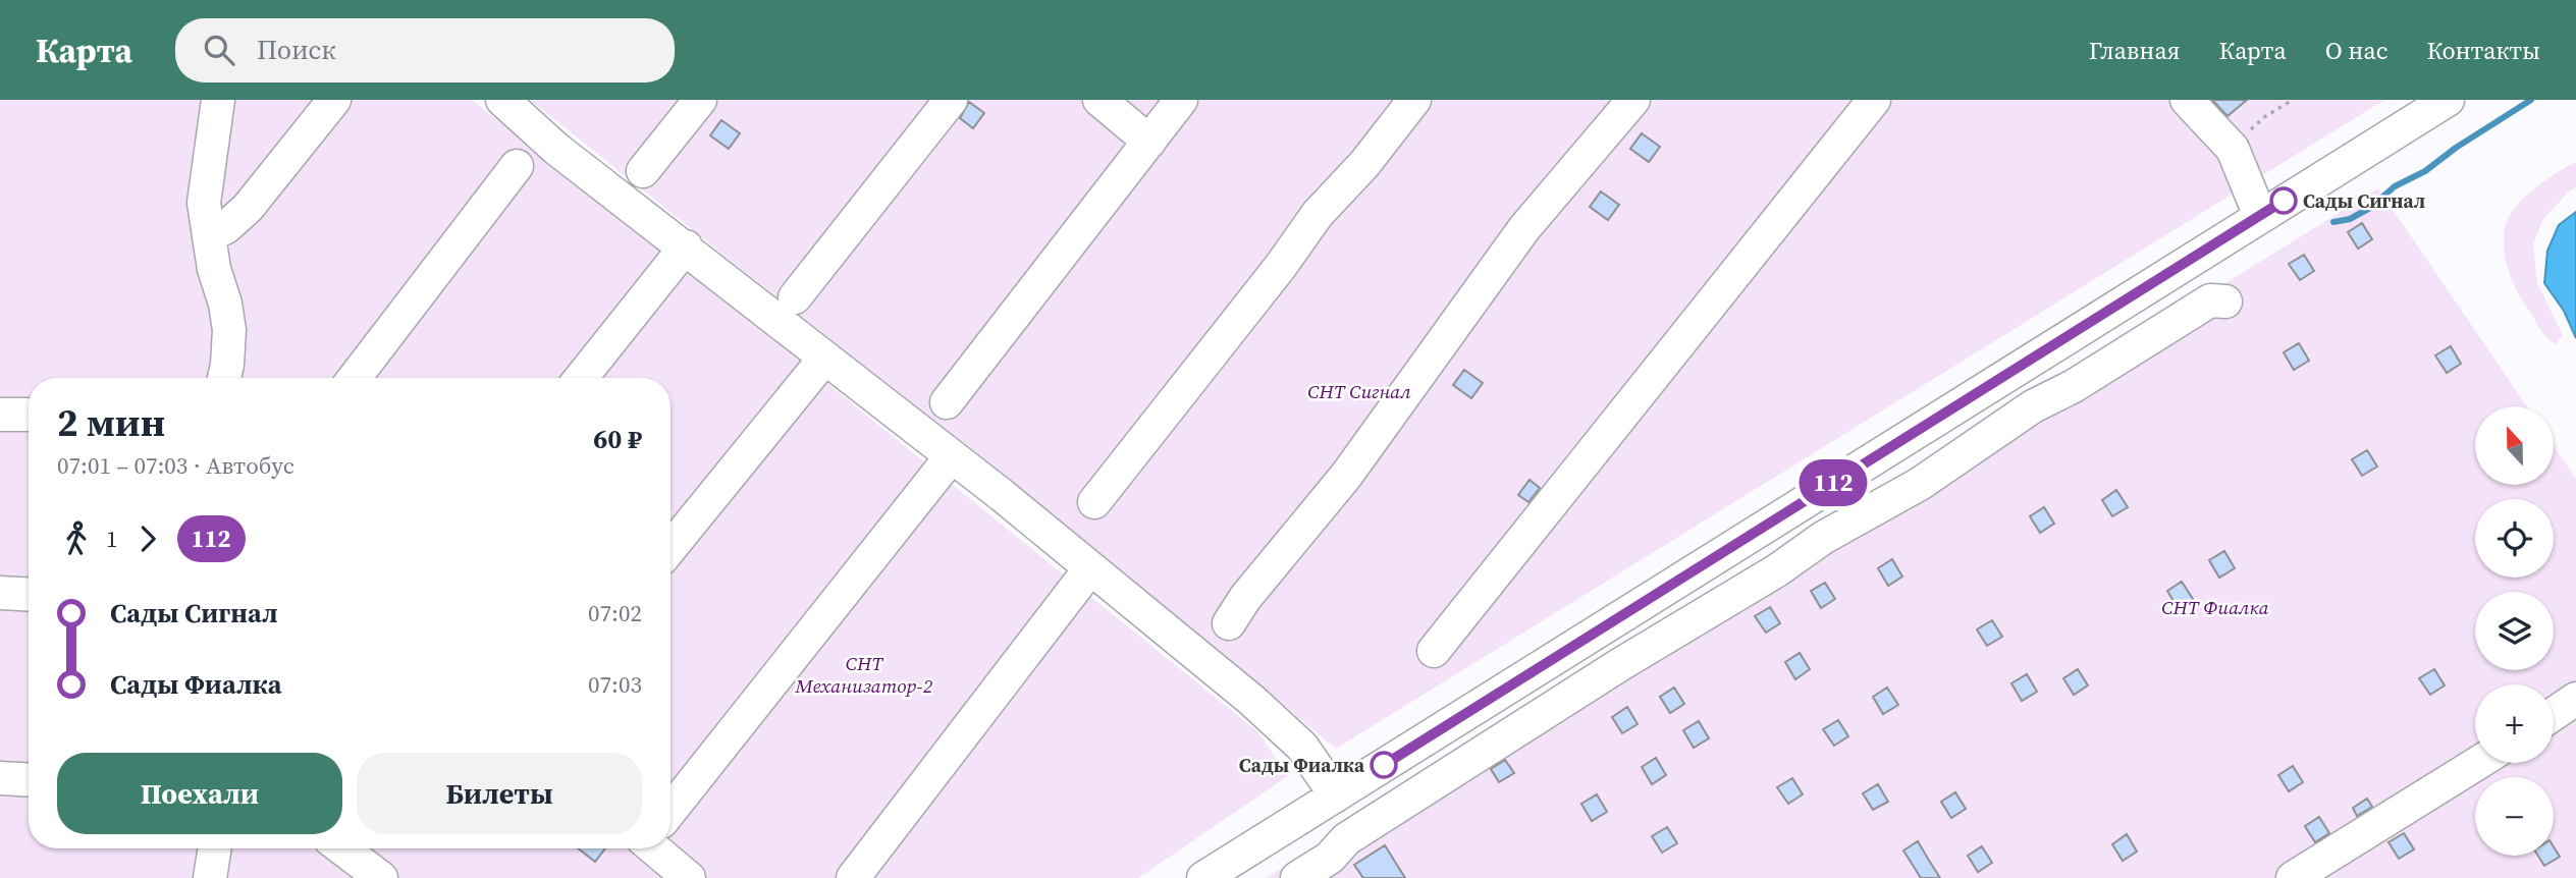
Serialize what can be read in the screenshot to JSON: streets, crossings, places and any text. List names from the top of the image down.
{
  "parks": ["СНТ Сигнал", "СНТ Фиалка", "СНТ Механизатор-2"],
  "places": ["Сады Сигнал", "Сады Фиалка"],
  "lines": ["bus line 112"],
  "north": "top",
  "page": {
    "header": "Карта",
    "search": "Поиск",
    "nav": [
      "Главная",
      "Карта",
      "О нас",
      "Контакты"
    ],
    "on_map": "112",
    "heading": ["2 мин", "07:01 – 07:03 · Автобус", "60 ₽"],
    "map_buttons": ["+", "−"],
    "legs": ["1", "112"],
    "list": [
      {
        "name": "Сады Сигнал",
        "value": "07:02"
      },
      {
        "name": "Сады Фиалка",
        "value": "07:03"
      }
    ],
    "buttons": ["Поехали", "Билеты"]
  }
}
